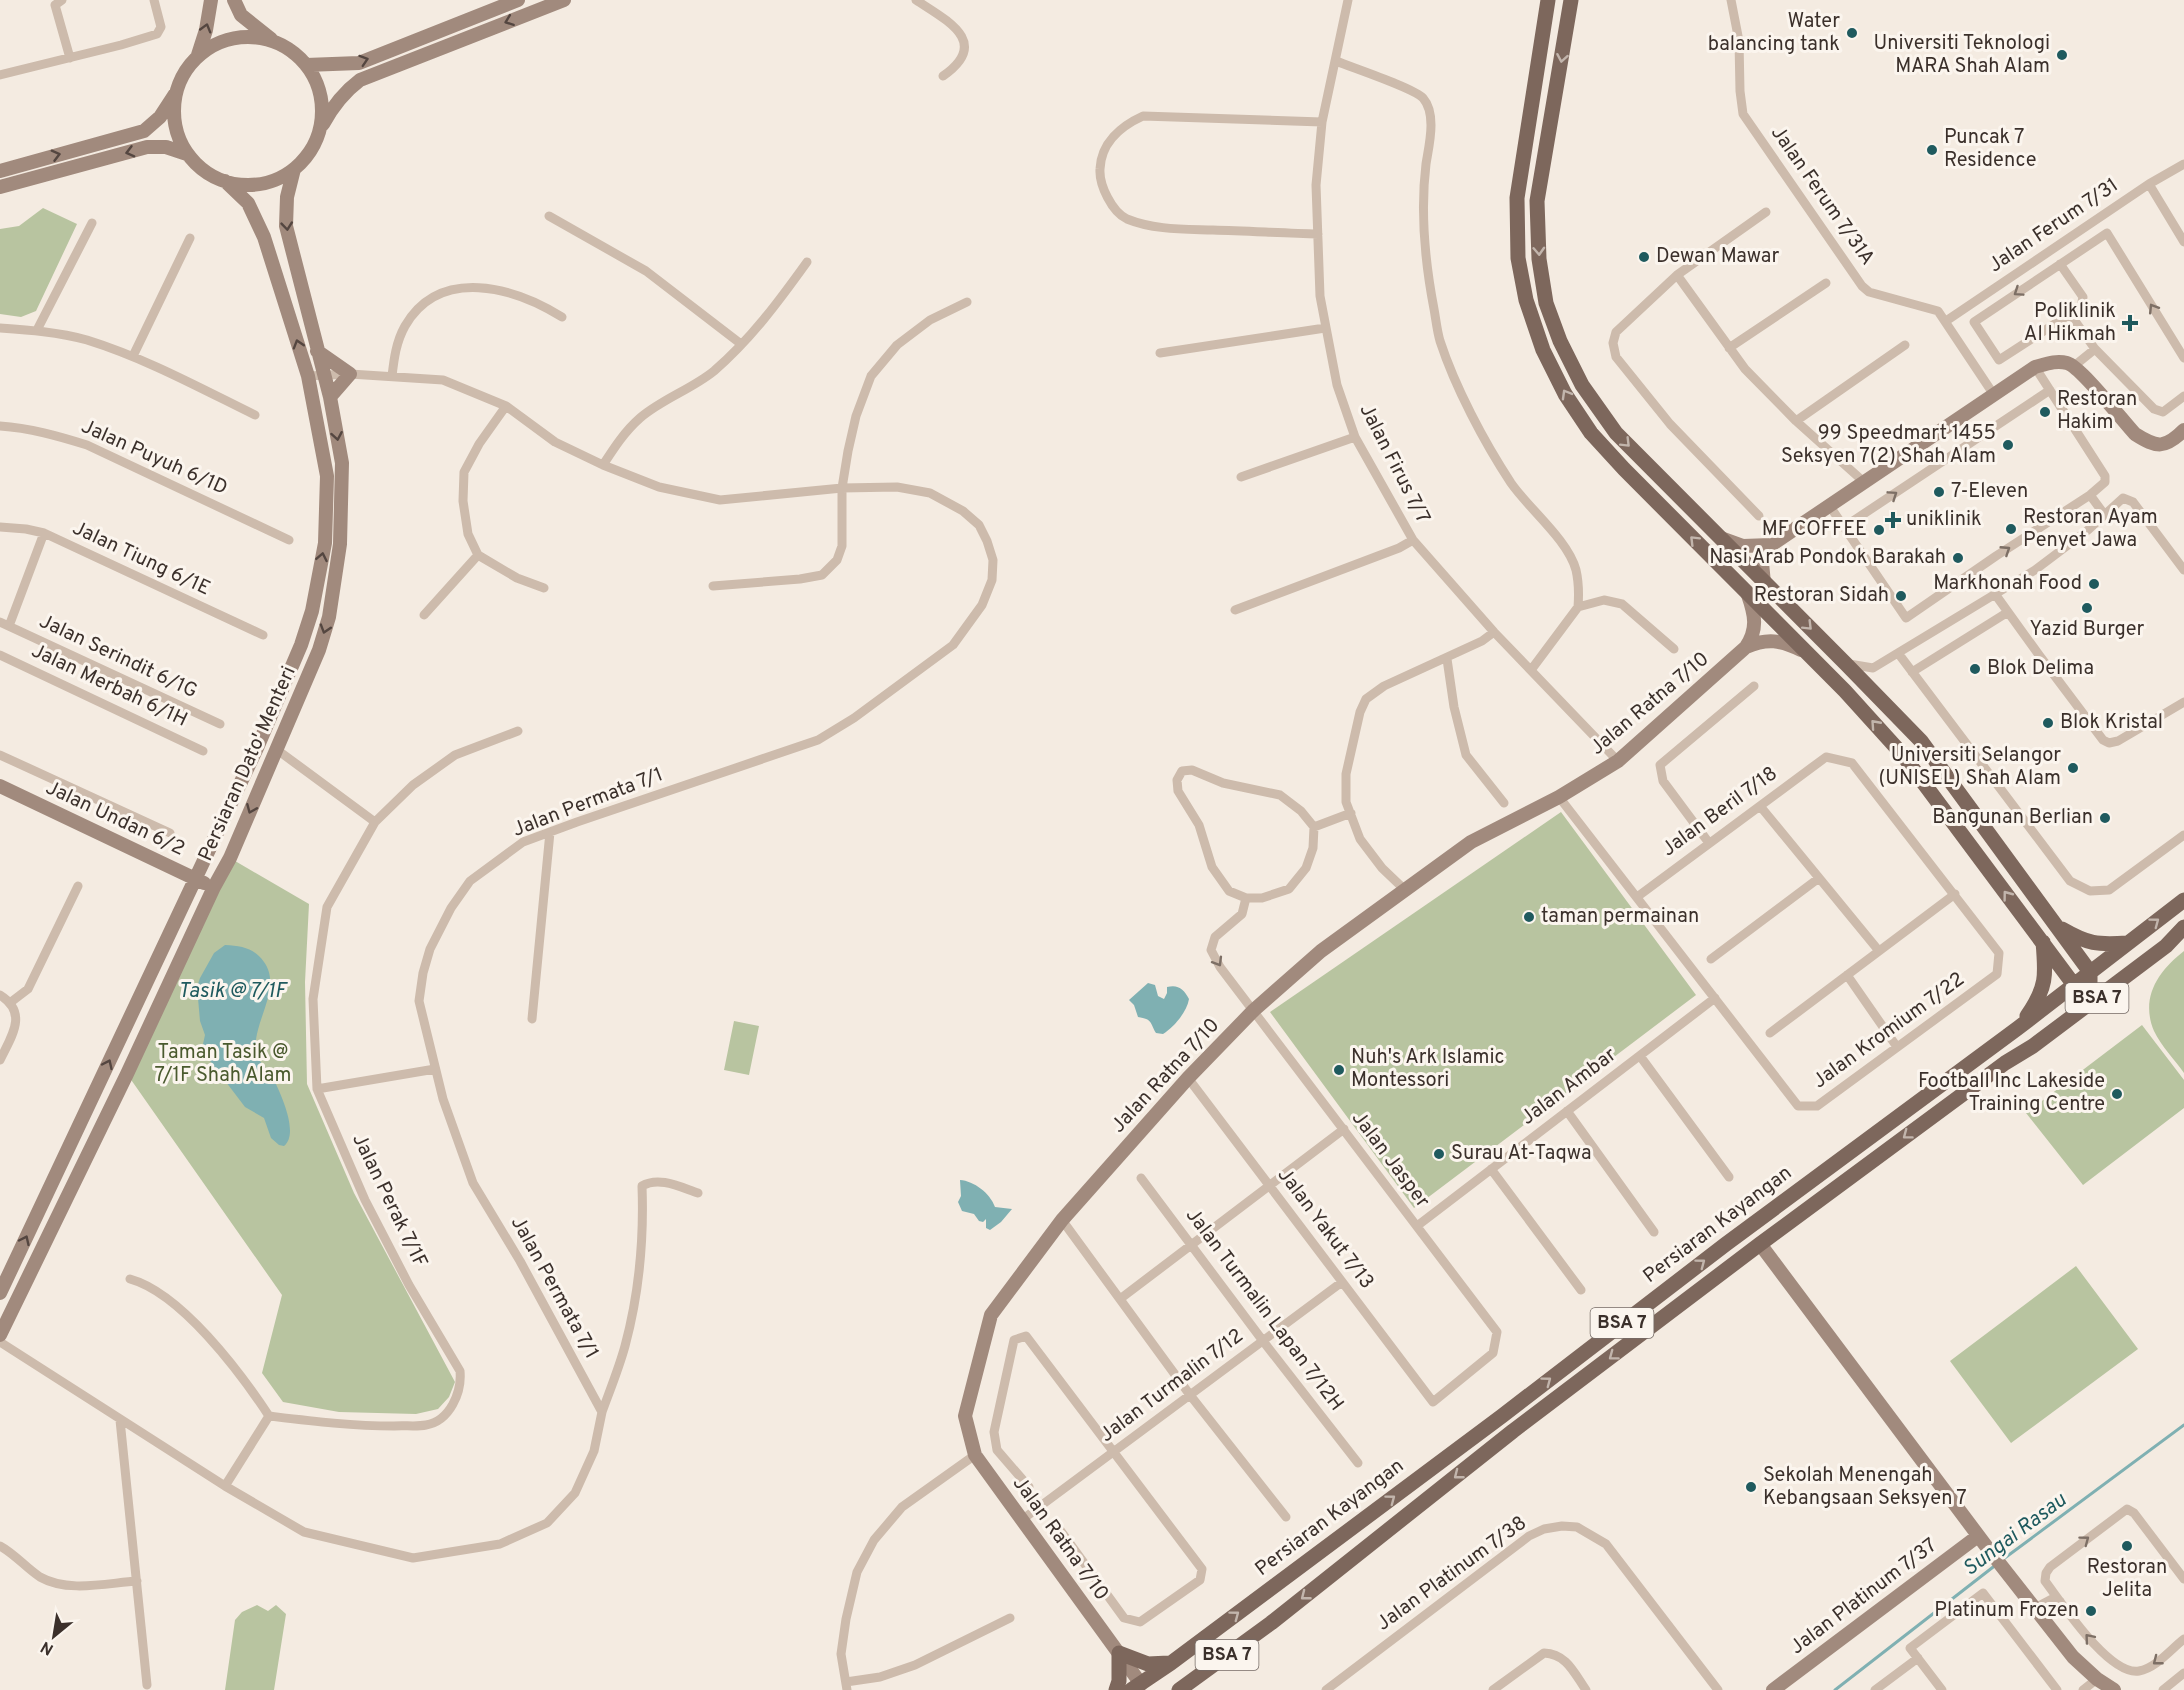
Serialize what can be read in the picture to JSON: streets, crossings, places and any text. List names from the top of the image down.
{
  "streets": {
    "main road": [
      "Jalan Ratna 7/10",
      "Persiaran Dato' Menteri",
      "Jalan Undan 6/2",
      "BSA 7",
      "Persiaran Kayangan",
      "Jalan Platinum 7/37"
    ],
    "street": [
      "Jalan Ferum 7/31A",
      "Jalan Ferum 7/31",
      "Jalan Puyuh 6/1D",
      "Jalan Firus 7/7",
      "Jalan Tiung 6/1E",
      "Jalan Serindit 6/1G",
      "Jalan Merbah 6/1H",
      "Jalan Permata 7/1",
      "Jalan Beril 7/18",
      "Jalan Kromium 7/22",
      "Jalan Ambar",
      "Jalan Jasper",
      "Jalan Perak 7/1F",
      "Jalan Yakut 7/13",
      "Jalan Turmalin Lapan 7/12H",
      "Jalan Turmalin 7/12",
      "Jalan Platinum 7/38"
    ]
  },
  "crossings": [
    ["Jalan Ferum 7/31A", "Jalan Ferum 7/31"],
    ["Jalan Firus 7/7", "Jalan Ratna 7/10"],
    ["Jalan Ratna 7/10", "Jalan Jasper"],
    ["Jalan Ratna 7/10", "Persiaran Kayangan"],
    ["Jalan Ratna 7/10", "Jalan Yakut 7/13"],
    ["Jalan Ratna 7/10", "Jalan Turmalin 7/12"],
    ["Persiaran Dato' Menteri", "Jalan Permata 7/1"],
    ["Persiaran Dato' Menteri", "Jalan Undan 6/2"],
    ["Jalan Beril 7/18", "Jalan Kromium 7/22"],
    ["Jalan Kromium 7/22", "Jalan Ambar"],
    ["Jalan Ambar", "Jalan Jasper"],
    ["Jalan Jasper", "Jalan Yakut 7/13"],
    ["Jalan Yakut 7/13", "Jalan Turmalin 7/12"],
    ["Jalan Turmalin Lapan 7/12H", "Jalan Turmalin 7/12"]
  ],
  "water": ["Tasik @ 7/1F", "Sungai Rasau"],
  "parks": ["Taman Tasik @ 7/1F Shah Alam"],
  "places": {
    "other": [
      "Water balancing tank",
      "Universiti Teknologi MARA Shah Alam",
      "Puncak 7 Residence",
      "Dewan Mawar",
      "Restoran Hakim",
      "99 Speedmart 1455 Seksyen 7(2) Shah Alam",
      "7-Eleven",
      "Restoran Ayam Penyet Jawa",
      "MF COFFEE",
      "Nasi Arab Pondok Barakah",
      "Markhonah Food",
      "Restoran Sidah",
      "Yazid Burger",
      "Blok Delima",
      "Blok Kristal",
      "Universiti Selangor (UNISEL) Shah Alam",
      "Bangunan Berlian",
      "taman permainan",
      "Nuh's Ark Islamic Montessori",
      "Football Inc Lakeside Training Centre",
      "Surau At-Taqwa",
      "Sekolah Menengah Kebangsaan Seksyen 7",
      "Restoran Jelita",
      "Platinum Frozen"
    ],
    "health": ["Poliklinik Al Hikmah", "uniklinik"]
  },
  "north": "bottom left"
}
